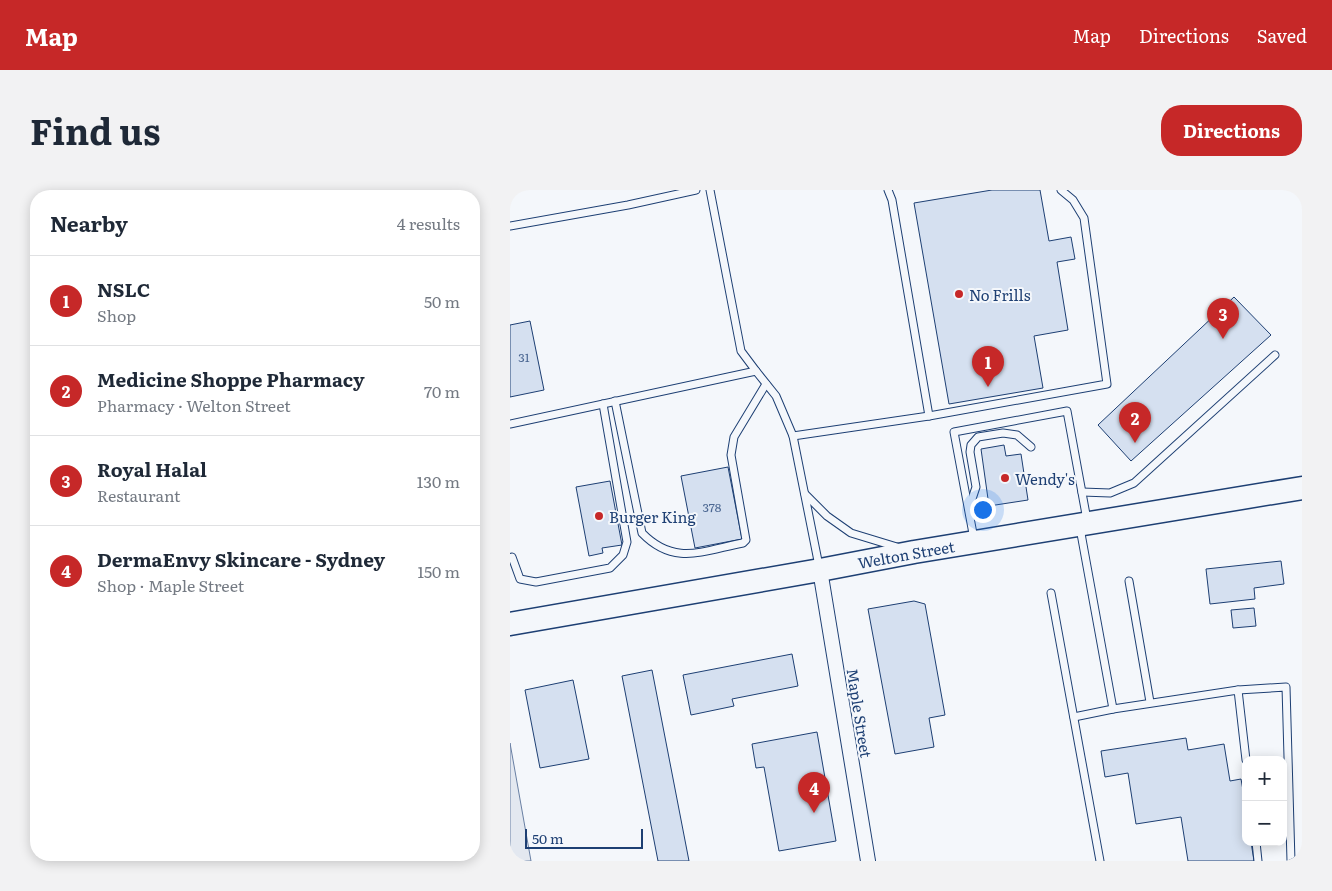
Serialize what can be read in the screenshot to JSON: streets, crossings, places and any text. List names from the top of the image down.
{
  "streets": {
    "main road": ["Welton Street"],
    "street": ["Maple Street"]
  },
  "crossings": [
    ["Welton Street", "Maple Street"]
  ],
  "places": ["No Frills", "Wendy's", "Burger King"],
  "house_numbers": ["31", "378"],
  "scale_bar": "50 m",
  "page": {
    "header": "Map",
    "nav": ["Map", "Directions", "Saved"],
    "title": "Find us",
    "buttons": "Directions",
    "heading": ["Nearby", "4 results"],
    "list": [
      {
        "mark": "1",
        "name": "NSLC",
        "note": "Shop",
        "value": "50 m"
      },
      {
        "mark": "2",
        "name": "Medicine Shoppe Pharmacy",
        "note": "Pharmacy · Welton Street",
        "value": "70 m"
      },
      {
        "mark": "3",
        "name": "Royal Halal",
        "note": "Restaurant",
        "value": "130 m"
      },
      {
        "mark": "4",
        "name": "DermaEnvy Skincare - Sydney",
        "note": "Shop · Maple Street",
        "value": "150 m"
      }
    ],
    "pins": [
      "3",
      "1",
      "2",
      "4"
    ],
    "map_buttons": ["+", "−"],
    "scale": "50 m"
  }
}
